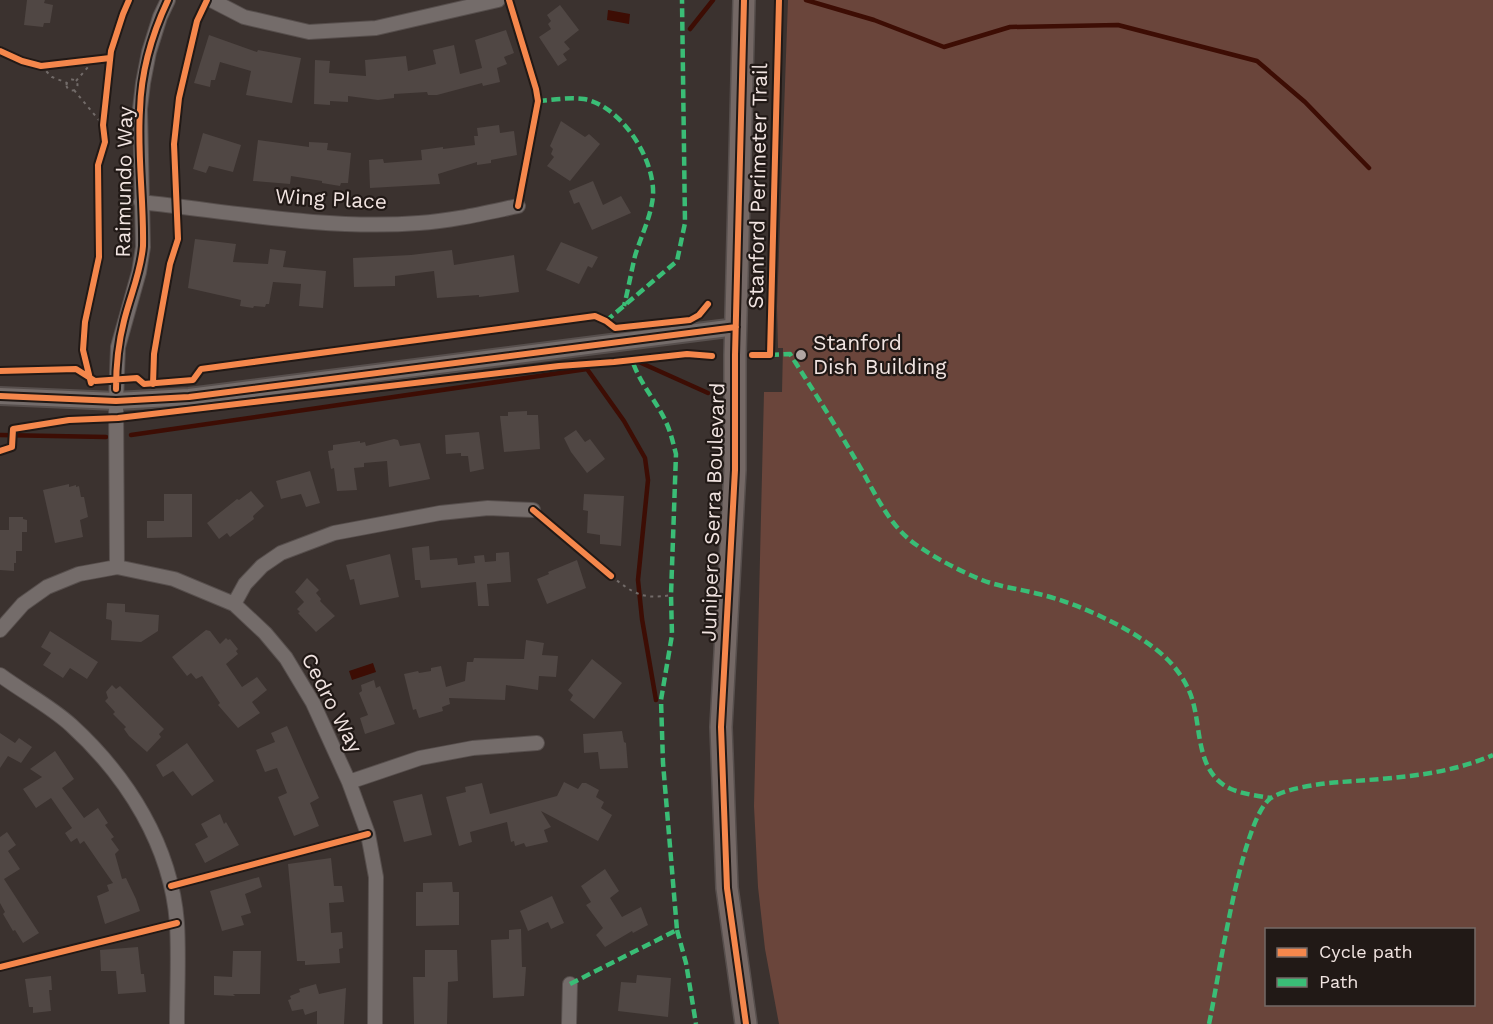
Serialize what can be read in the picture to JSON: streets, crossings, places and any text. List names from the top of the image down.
{
  "streets": {
    "main road": ["Junipero Serra Boulevard"],
    "street": ["Raimundo Way", "Wing Place", "Cedro Way"],
    "cycle path": ["Stanford Perimeter Trail"]
  },
  "crossings": [
    ["Raimundo Way", "Wing Place"],
    ["Raimundo Way", "Cedro Way"]
  ],
  "places": ["Stanford Dish Building"],
  "legend": ["Cycle path", "Path"]
}
